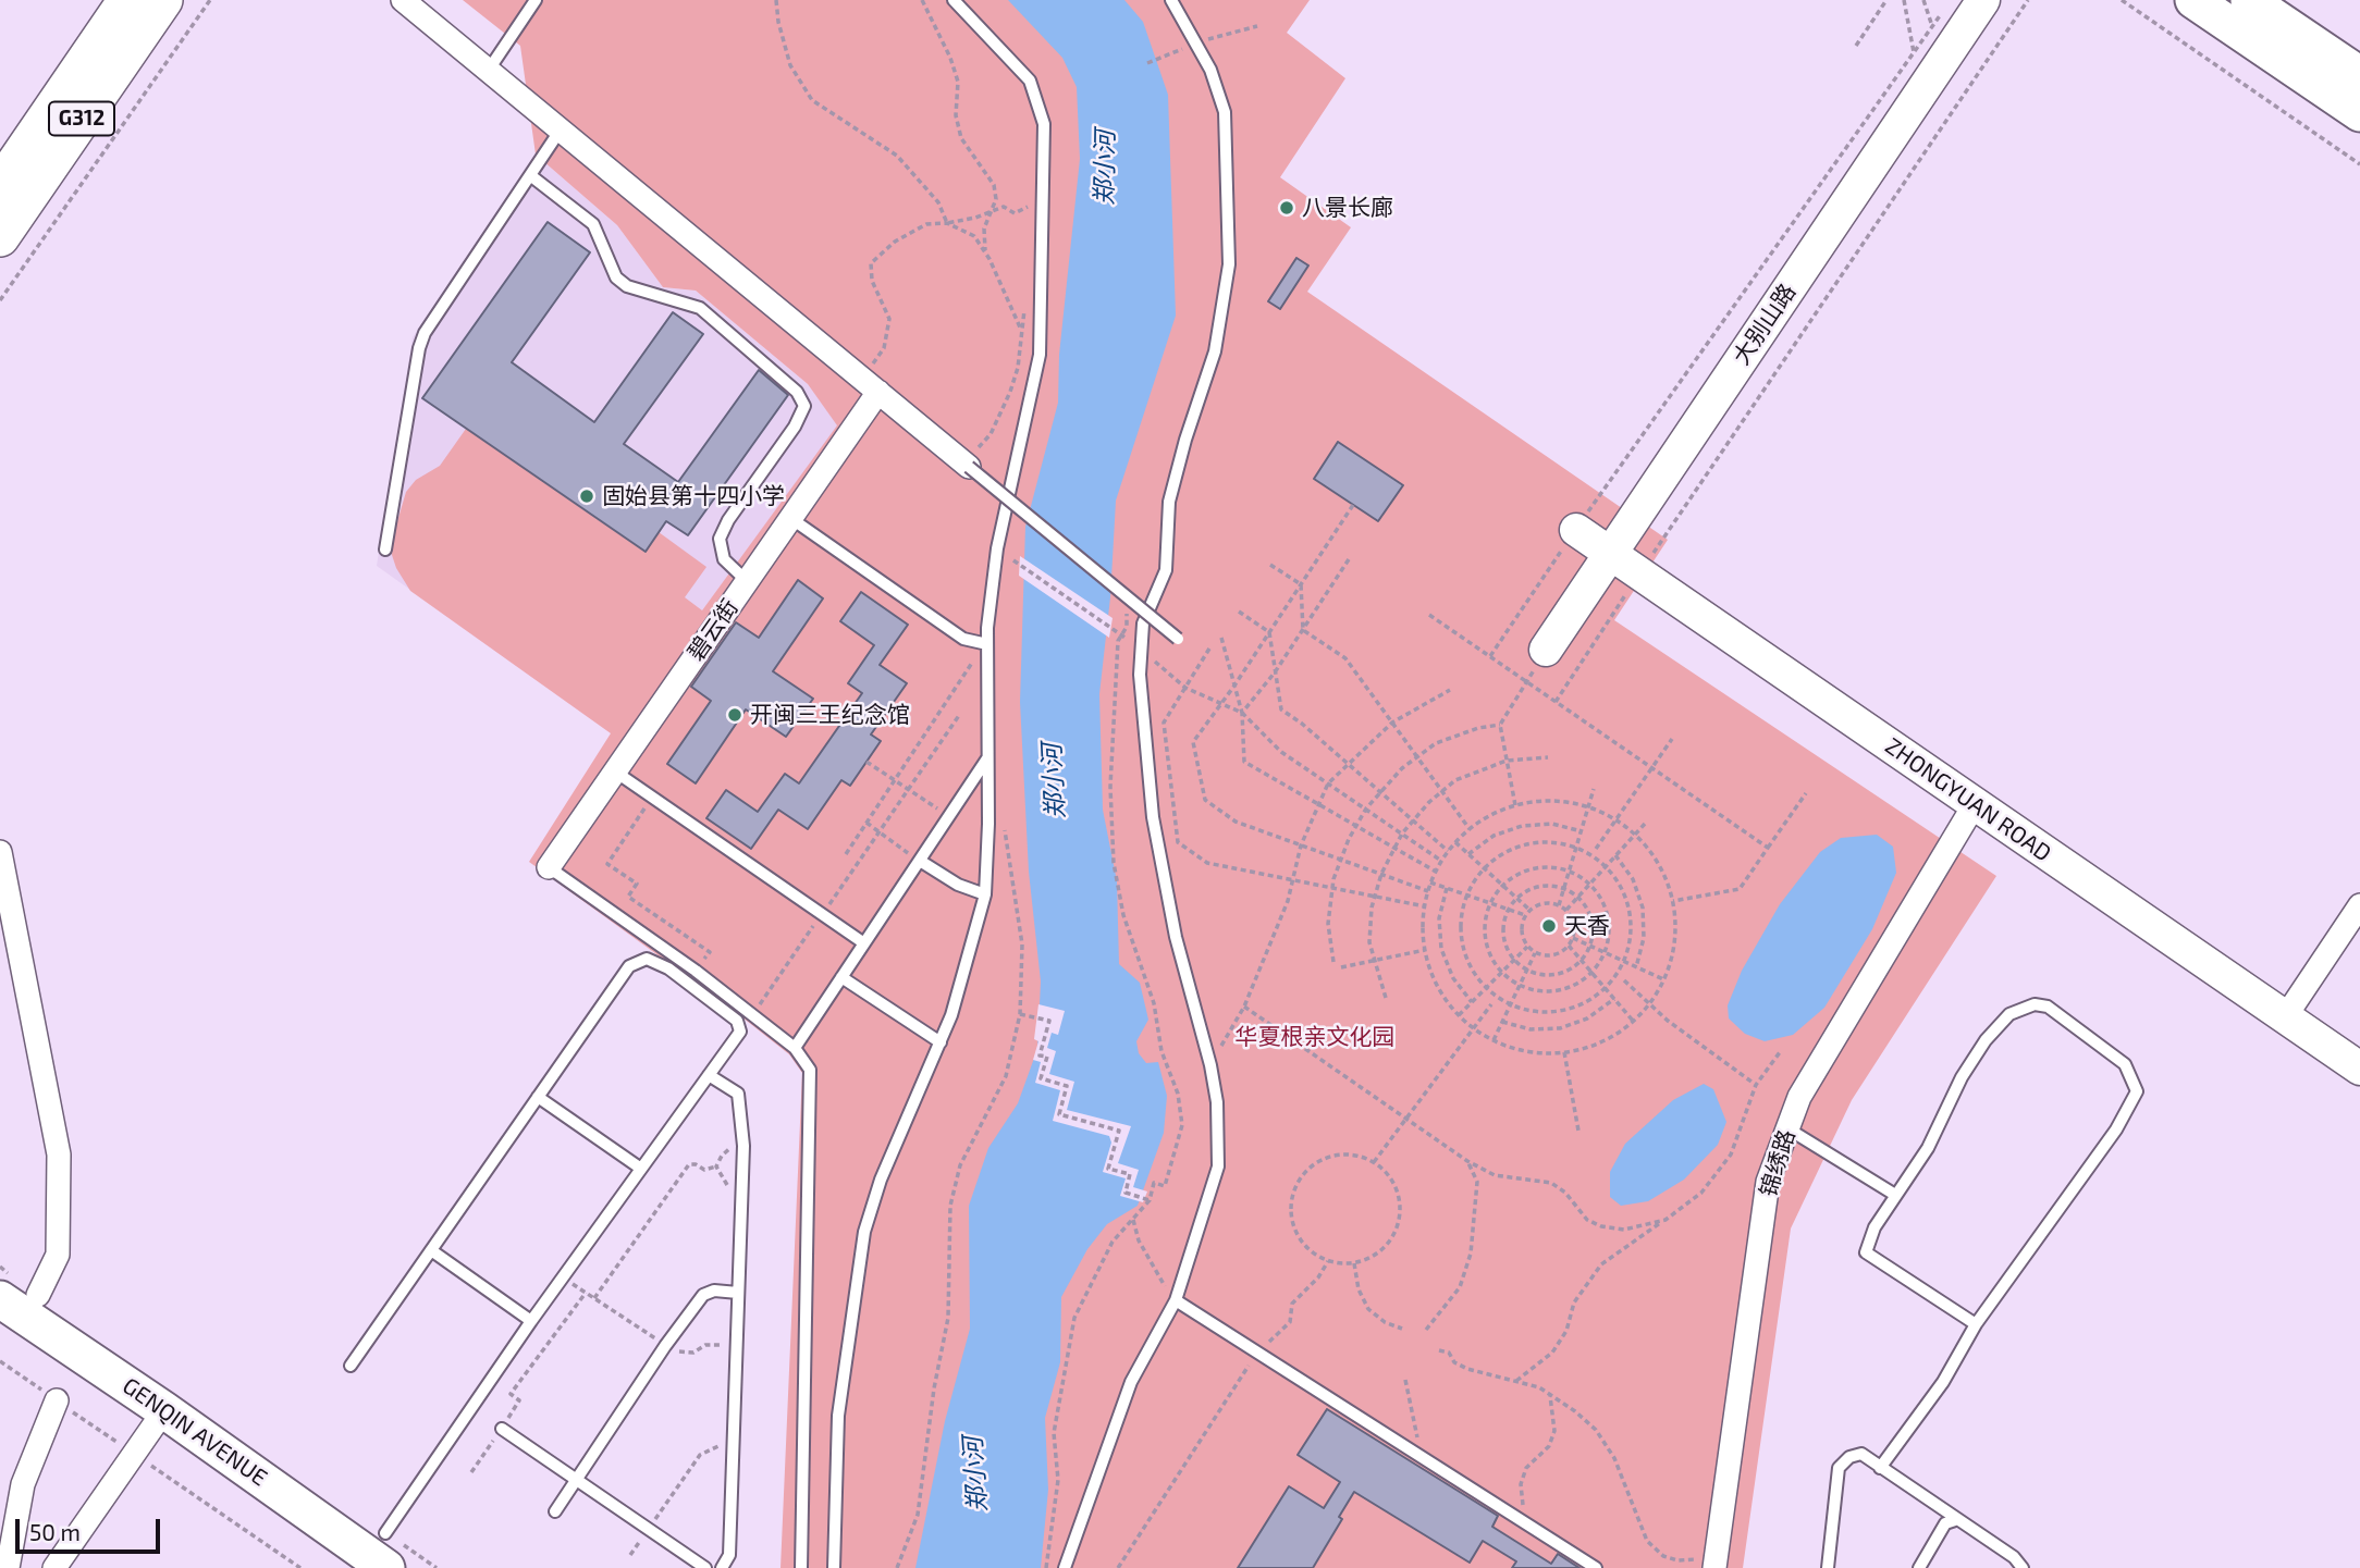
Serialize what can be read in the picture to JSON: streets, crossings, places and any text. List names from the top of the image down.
{
  "streets": {
    "highway": ["G312"],
    "main road": ["大别山路", "ZHONGYUAN ROAD", "GENQIN AVENUE"],
    "street": ["碧云街", "锦绣路"]
  },
  "crossings": [
    ["大别山路", "ZHONGYUAN ROAD"],
    ["ZHONGYUAN ROAD", "锦绣路"]
  ],
  "water": ["郑小河"],
  "parks": ["华夏根亲文化园"],
  "places": [
    "八景长廊",
    "固始县第十四小学",
    "开闽三王纪念馆",
    "天香"
  ],
  "scale_bar": "50 m"
}
